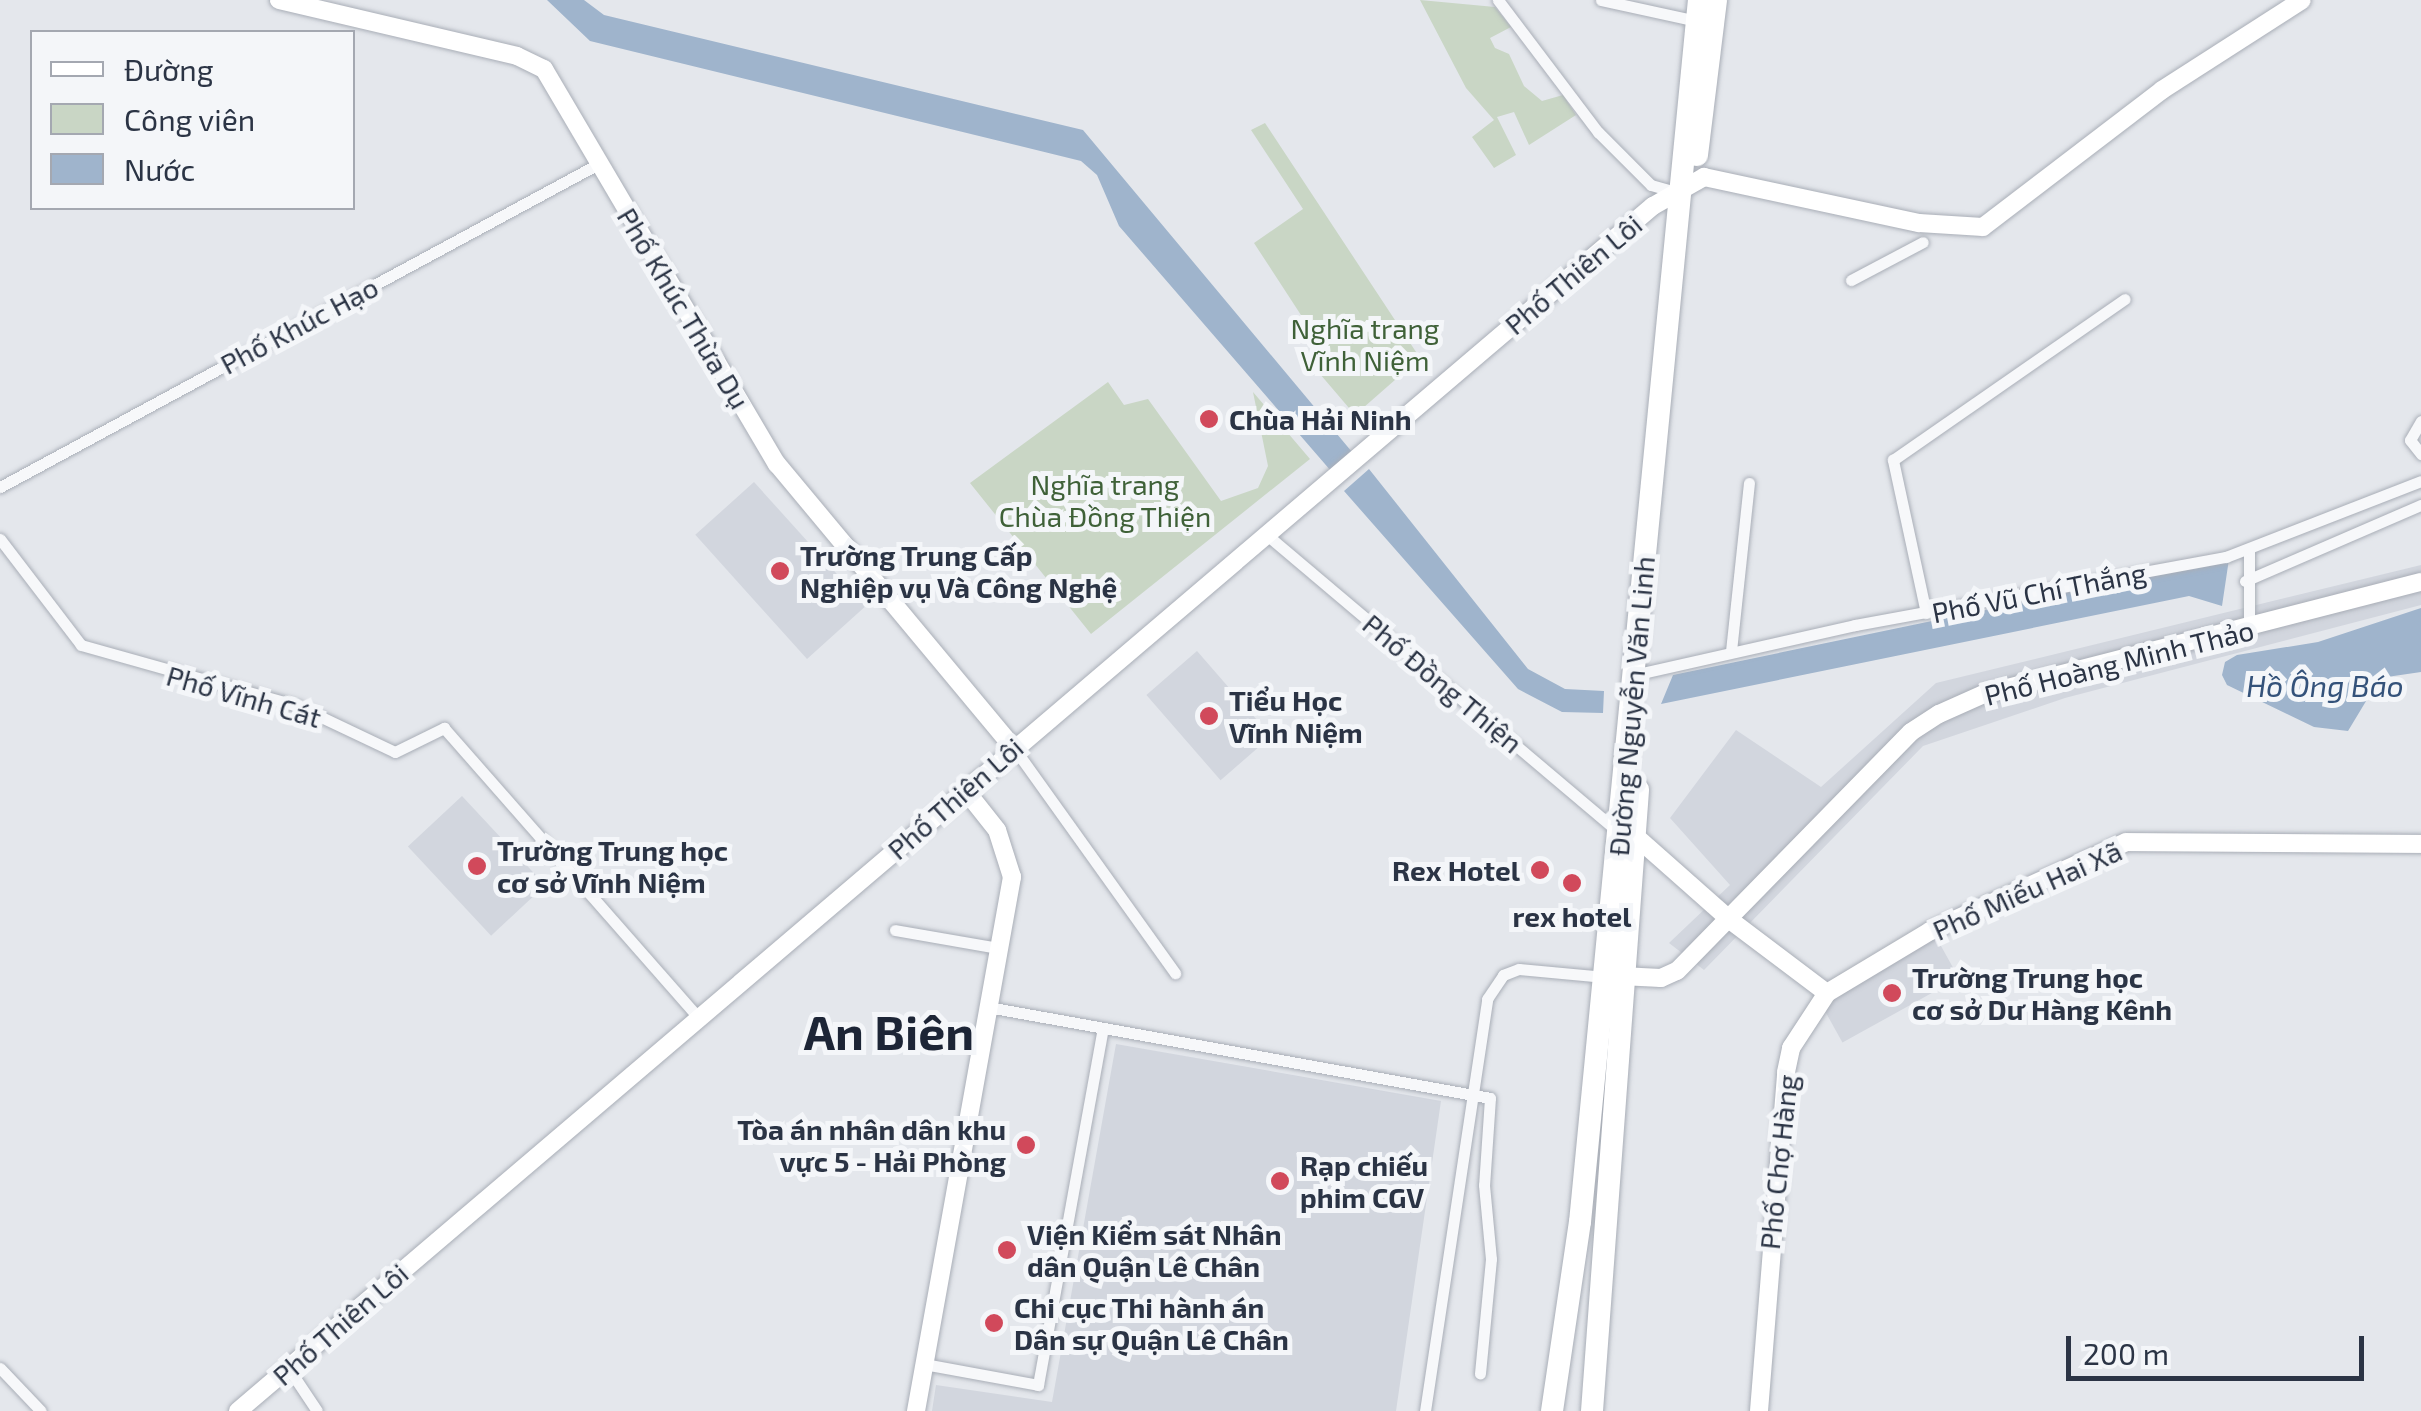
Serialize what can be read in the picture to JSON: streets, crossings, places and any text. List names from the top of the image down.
{
  "streets": {
    "highway": ["Đường Nguyễn Văn Linh"],
    "street": [
      "Phố Thiên Lôi",
      "Phố Khúc Thừa Dụ",
      "Phố Khúc Hạo",
      "Phố Vũ Chí Thắng",
      "Phố Hoàng Minh Thảo",
      "Phố Đồng Thiện",
      "Phố Vĩnh Cát",
      "Phố Miếu Hai Xã",
      "Phố Chợ Hàng"
    ]
  },
  "crossings": [
    ["Phố Thiên Lôi", "Phố Khúc Thừa Dụ"],
    ["Phố Thiên Lôi", "Phố Đồng Thiện"],
    ["Phố Thiên Lôi", "Phố Vĩnh Cát"],
    ["Phố Thiên Lôi", "Đường Nguyễn Văn Linh"],
    ["Phố Khúc Thừa Dụ", "Phố Khúc Hạo"],
    ["Phố Vũ Chí Thắng", "Đường Nguyễn Văn Linh"],
    ["Phố Hoàng Minh Thảo", "Đường Nguyễn Văn Linh"],
    ["Phố Đồng Thiện", "Đường Nguyễn Văn Linh"],
    ["Phố Miếu Hai Xã", "Phố Chợ Hàng"]
  ],
  "districts": ["An Biên"],
  "water": ["Hồ Ông Báo"],
  "parks": ["Nghĩa trang Vĩnh Niệm", "Nghĩa trang Chùa Đồng Thiện"],
  "places": [
    "Chùa Hải Ninh",
    "Trường Trung Cấp Nghiệp vụ Và Công Nghệ",
    "Tiểu Học Vĩnh Niệm",
    "Trường Trung học cơ sở Vĩnh Niệm",
    "Rex Hotel",
    "rex hotel",
    "Trường Trung học cơ sở Dư Hàng Kênh",
    "Tòa án nhân dân khu vực 5 - Hải Phòng",
    "Rạp chiếu phim CGV",
    "Viện Kiểm sát Nhân dân Quận Lê Chân",
    "Chi cục Thi hành án Dân sự Quận Lê Chân"
  ],
  "legend": ["Đường", "Công viên", "Nước"],
  "scale_bar": "200 m"
}
